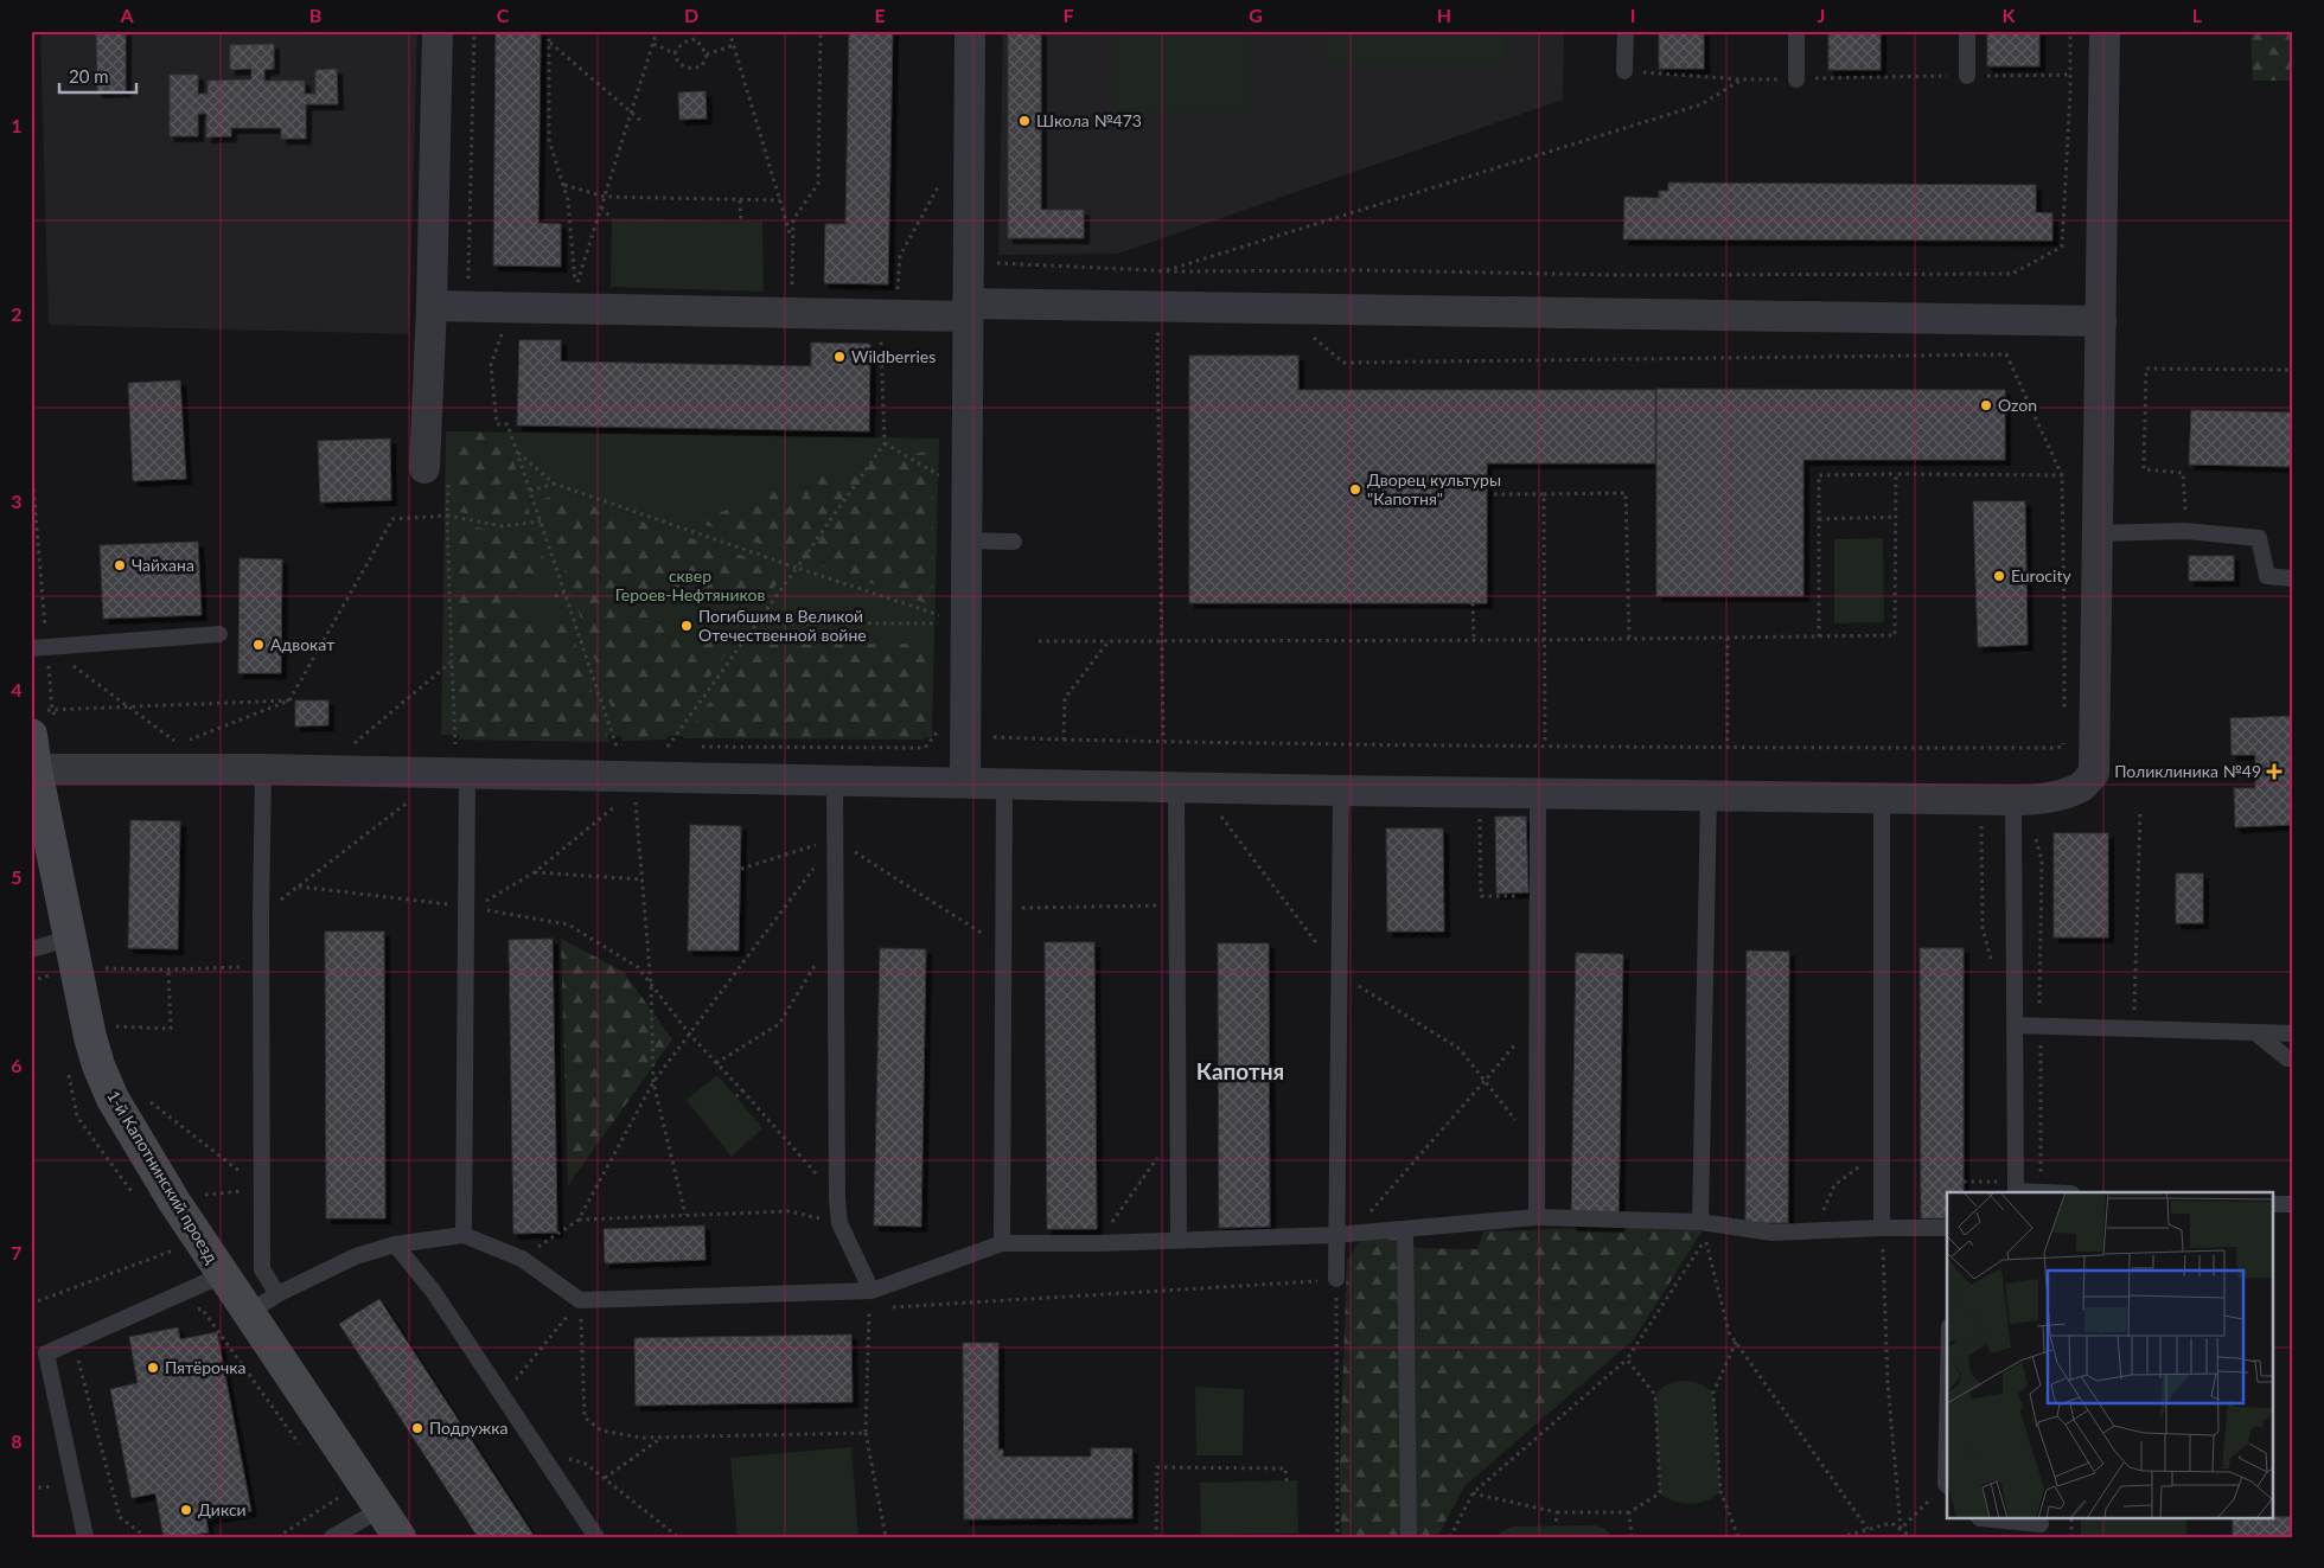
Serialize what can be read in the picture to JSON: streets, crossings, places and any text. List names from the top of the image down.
{
  "streets": {
    "street": ["1-й Капотнинский проезд"]
  },
  "districts": ["Капотня"],
  "parks": ["сквер Героев-Нефтяников"],
  "places": {
    "other": [
      "Школа №473",
      "Wildberries",
      "Ozon",
      "Дворец культуры \"Капотня\"",
      "Чайхана",
      "Eurocity",
      "Погибшим в Великой Отечественной войне",
      "Адвокат",
      "Пятёрочка",
      "Подружка",
      "Дикси"
    ],
    "health": ["Поликлиника №49"]
  },
  "scale_bar": "20 m",
  "grid": {
    "columns": [
      "A",
      "B",
      "C",
      "D",
      "E",
      "F",
      "G",
      "H",
      "I",
      "J",
      "K",
      "L"
    ],
    "rows": [
      "1",
      "2",
      "3",
      "4",
      "5",
      "6",
      "7",
      "8"
    ]
  }
}
